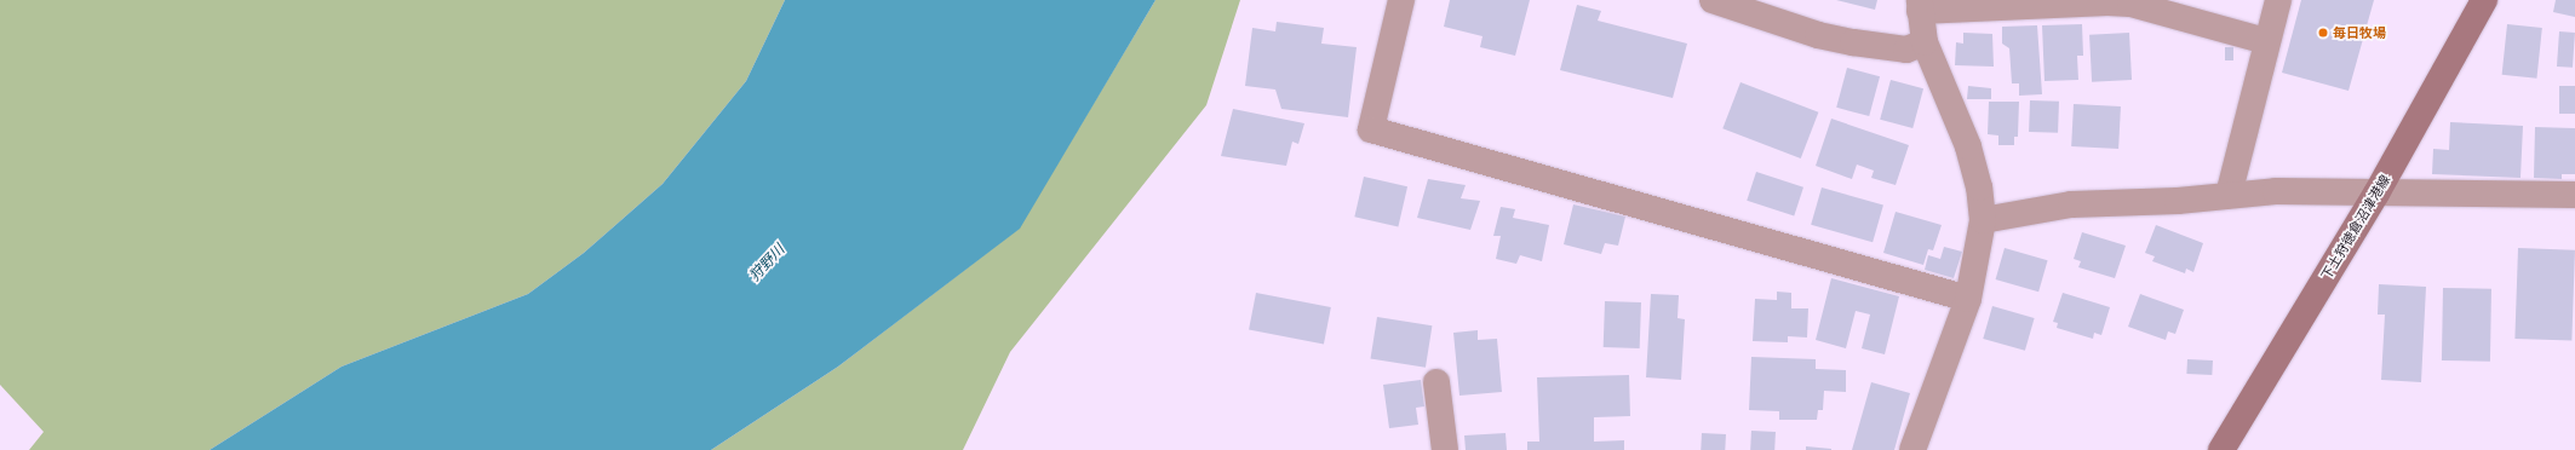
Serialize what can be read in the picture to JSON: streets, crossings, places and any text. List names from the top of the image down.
{
  "streets": {
    "main road": ["下土狩徳倉沼津港線"]
  },
  "water": ["狩野川"],
  "places": ["毎日牧場"]
}
